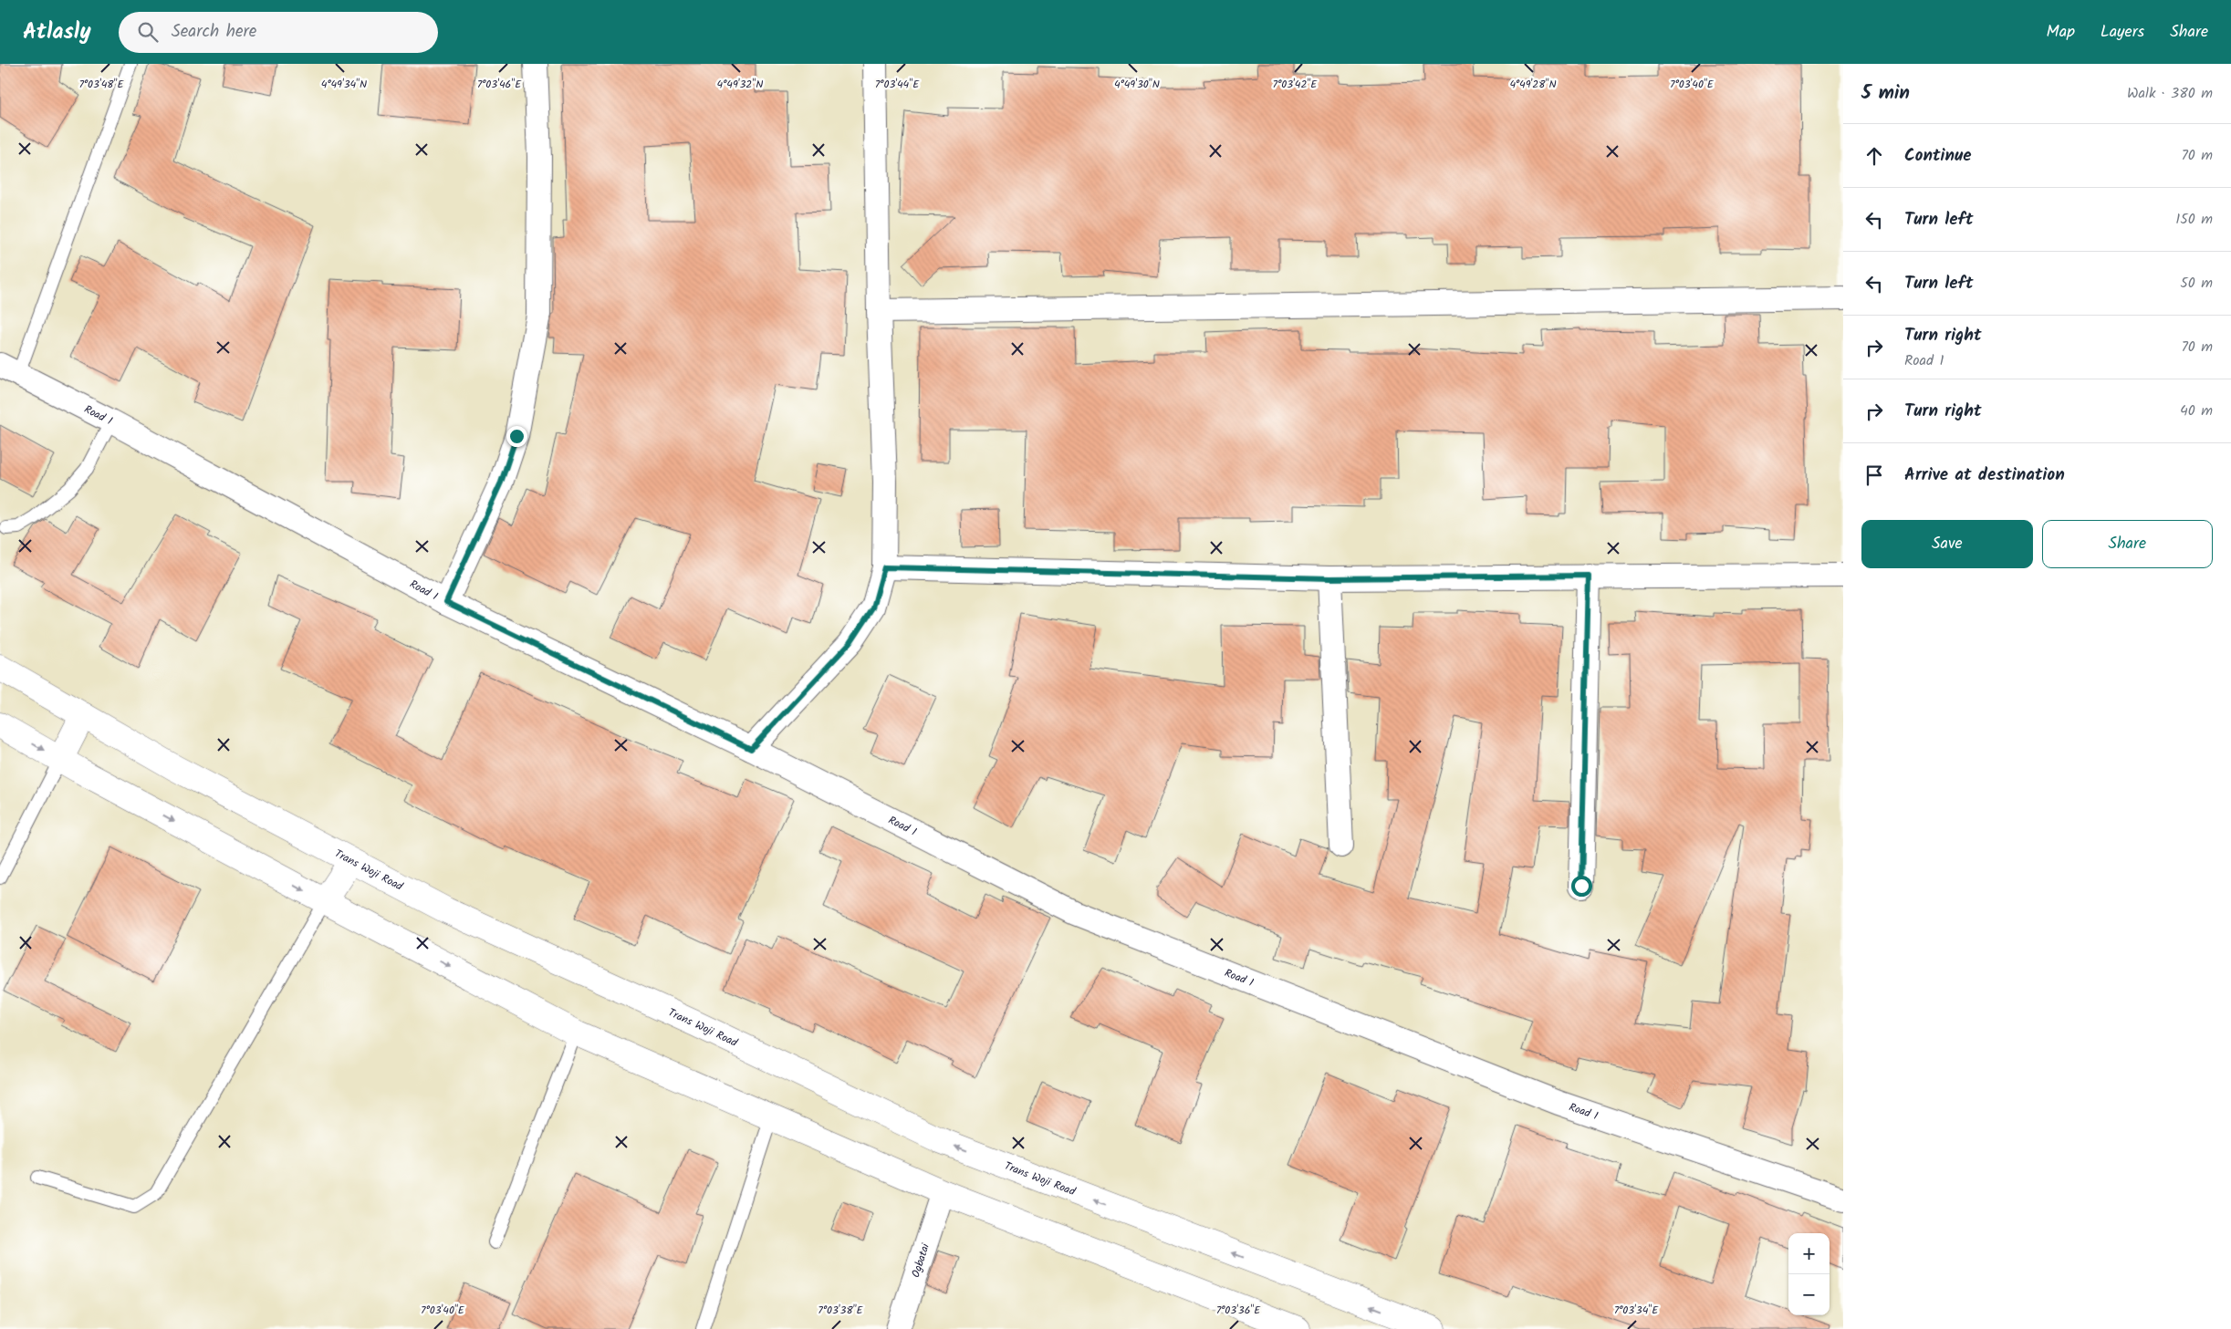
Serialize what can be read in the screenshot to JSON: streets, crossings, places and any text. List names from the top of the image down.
{
  "streets": {
    "main road": ["Trans Woji Road"],
    "street": ["Road 1", "Ogbatai"]
  },
  "page": {
    "header": "Atlasly",
    "search": "Search here",
    "nav": ["Map", "Layers", "Share"],
    "heading": ["5 min", "Walk · 380 m"],
    "list": [
      ["Continue", "70 m"],
      ["Turn left", "150 m"],
      ["Turn left", "50 m"],
      ["Turn right", "Road 1", "70 m"],
      ["Turn right", "40 m"],
      "Arrive at destination"
    ],
    "buttons": ["Save", "Share"],
    "map_buttons": ["+", "−"]
  },
  "coordinates": [
    "4°49'28\"N",
    "7°03'48\"E",
    "4°49'34\"N",
    "7°03'46\"E",
    "4°49'32\"N",
    "7°03'44\"E",
    "4°49'30\"N",
    "7°03'42\"E",
    "7°03'40\"E",
    "7°03'38\"E",
    "7°03'36\"E",
    "7°03'34\"E"
  ]
}
